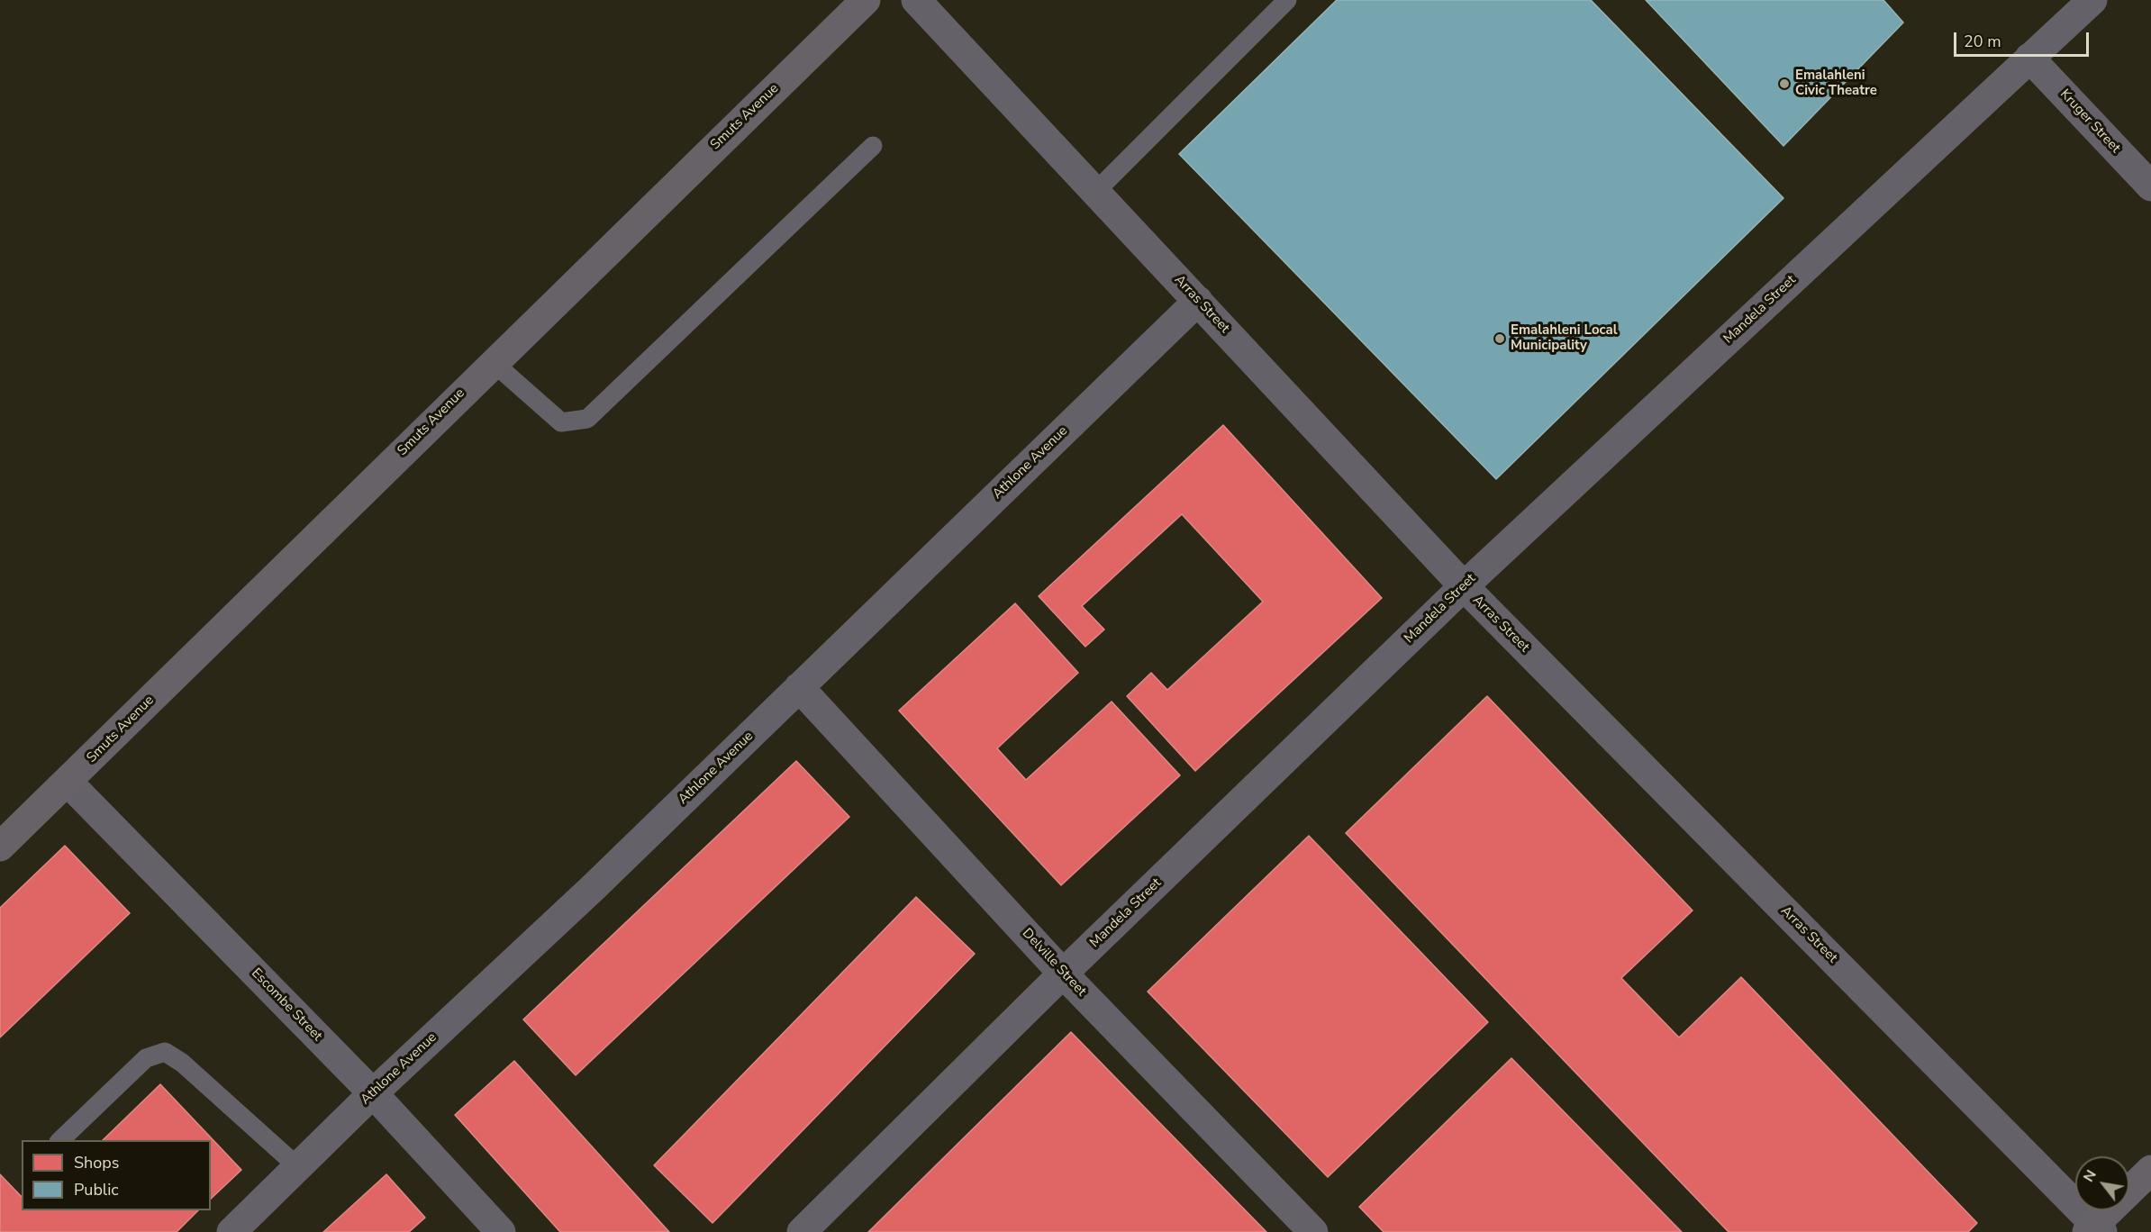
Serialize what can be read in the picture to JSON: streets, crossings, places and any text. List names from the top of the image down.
{
  "streets": {
    "main road": ["Smuts Avenue"],
    "street": [
      "Kruger Street",
      "Arras Street",
      "Mandela Street",
      "Athlone Avenue",
      "Delville Street",
      "Escombe Street"
    ]
  },
  "crossings": [
    ["Smuts Avenue", "Escombe Street"],
    ["Kruger Street", "Mandela Street"],
    ["Arras Street", "Mandela Street"],
    ["Arras Street", "Athlone Avenue"],
    ["Mandela Street", "Delville Street"],
    ["Athlone Avenue", "Delville Street"],
    ["Athlone Avenue", "Escombe Street"]
  ],
  "places": ["Emalahleni Civic Theatre", "Emalahleni Local Municipality"],
  "legend": ["Shops", "Public"],
  "scale_bar": "20 m",
  "north": "top left"
}
